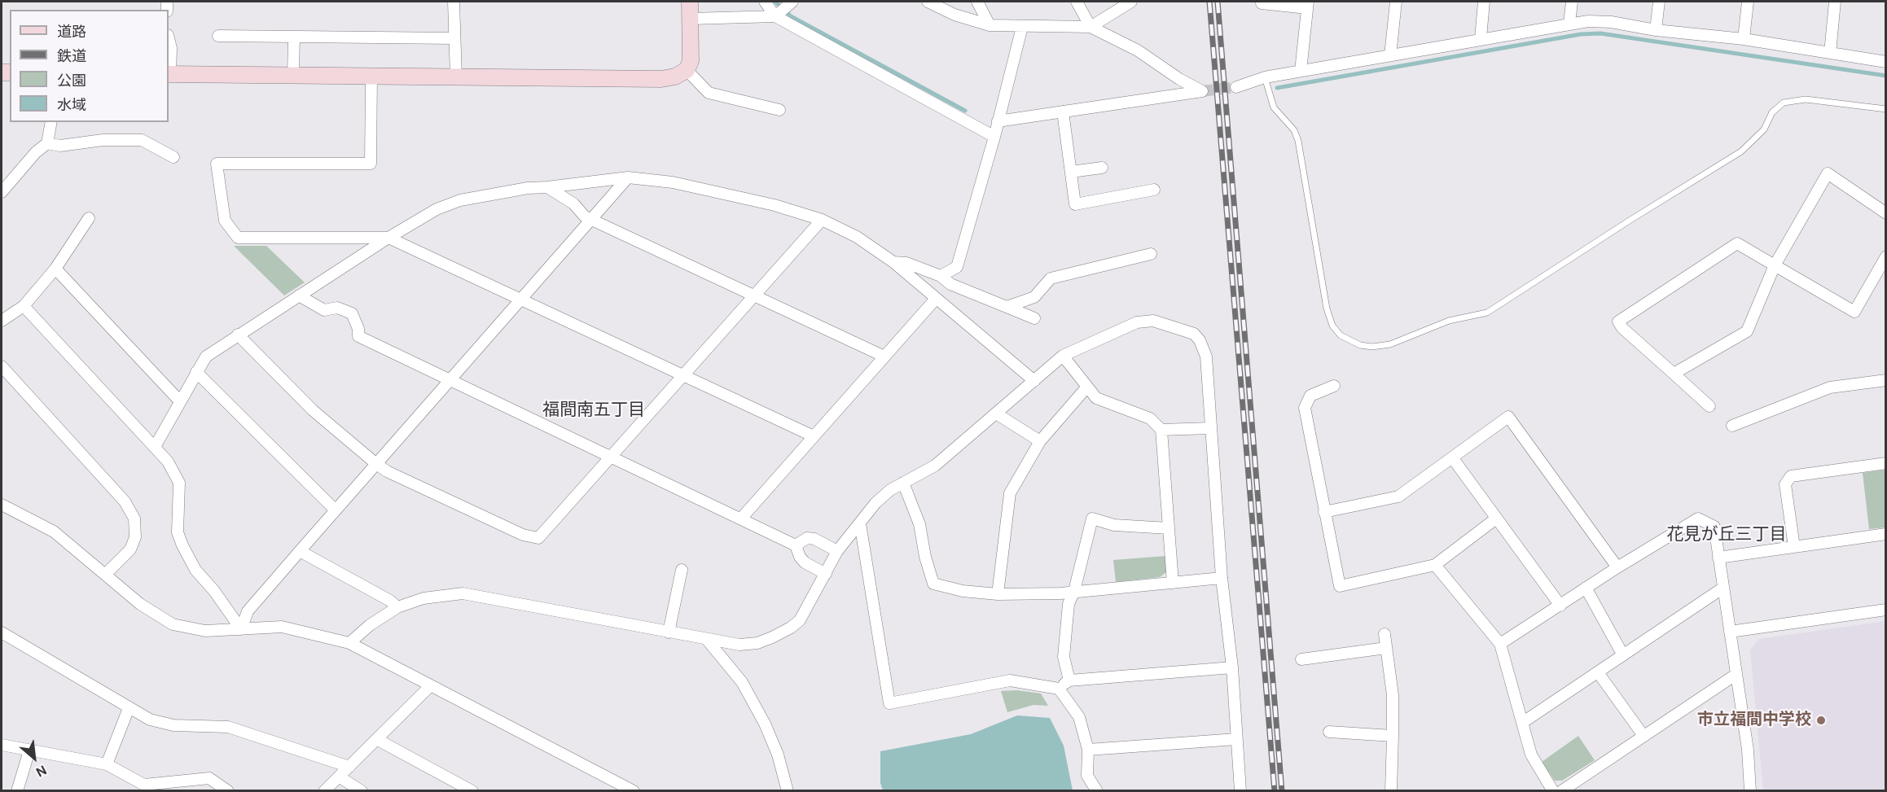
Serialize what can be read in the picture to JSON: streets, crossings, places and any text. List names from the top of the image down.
{
  "districts": ["福間南五丁目", "花見が丘三丁目"],
  "places": ["市立福間中学校"],
  "legend": [
    "道路",
    "鉄道",
    "公園",
    "水域"
  ],
  "north": "bottom right"
}
